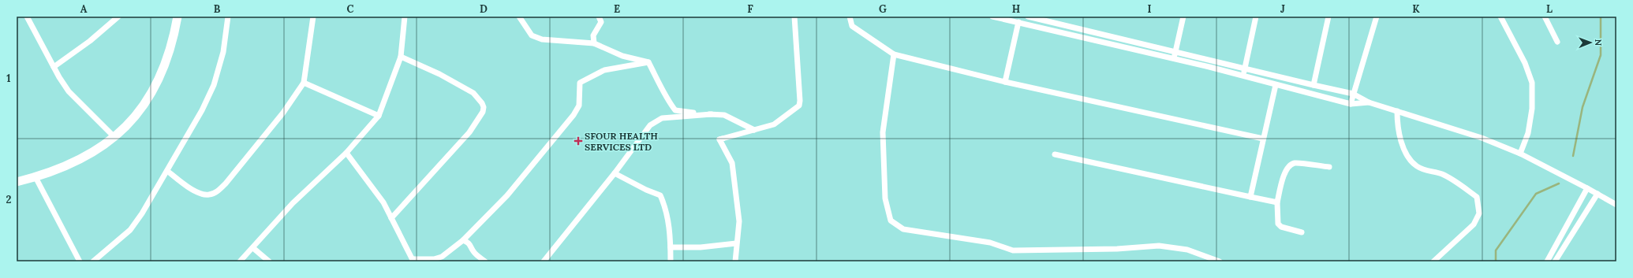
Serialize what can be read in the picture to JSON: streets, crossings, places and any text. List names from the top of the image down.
{
  "places": {
    "health": ["SFOUR HEALTH SERVICES LTD"]
  },
  "north": "right",
  "grid": {
    "columns": [
      "A",
      "B",
      "C",
      "D",
      "E",
      "F",
      "G",
      "H",
      "I",
      "J",
      "K",
      "L"
    ],
    "rows": ["1", "2"]
  }
}
